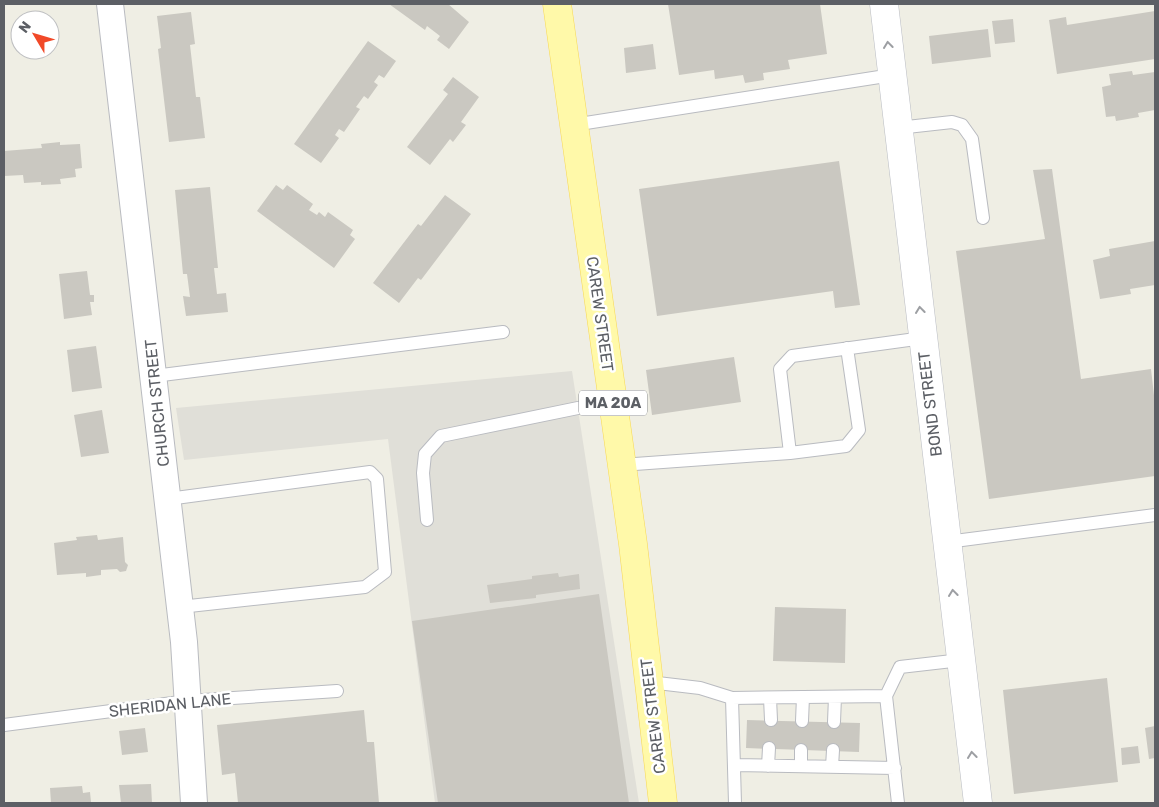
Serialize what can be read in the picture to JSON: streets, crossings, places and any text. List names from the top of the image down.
{
  "streets": {
    "main road": ["CAREW STREET", "MA 20A", "BOND STREET"],
    "street": ["CHURCH STREET"],
    "lane": ["SHERIDAN LANE"]
  },
  "crossings": [
    ["CHURCH STREET", "SHERIDAN LANE"]
  ],
  "one_way": ["BOND STREET"],
  "north": "top left"
}
